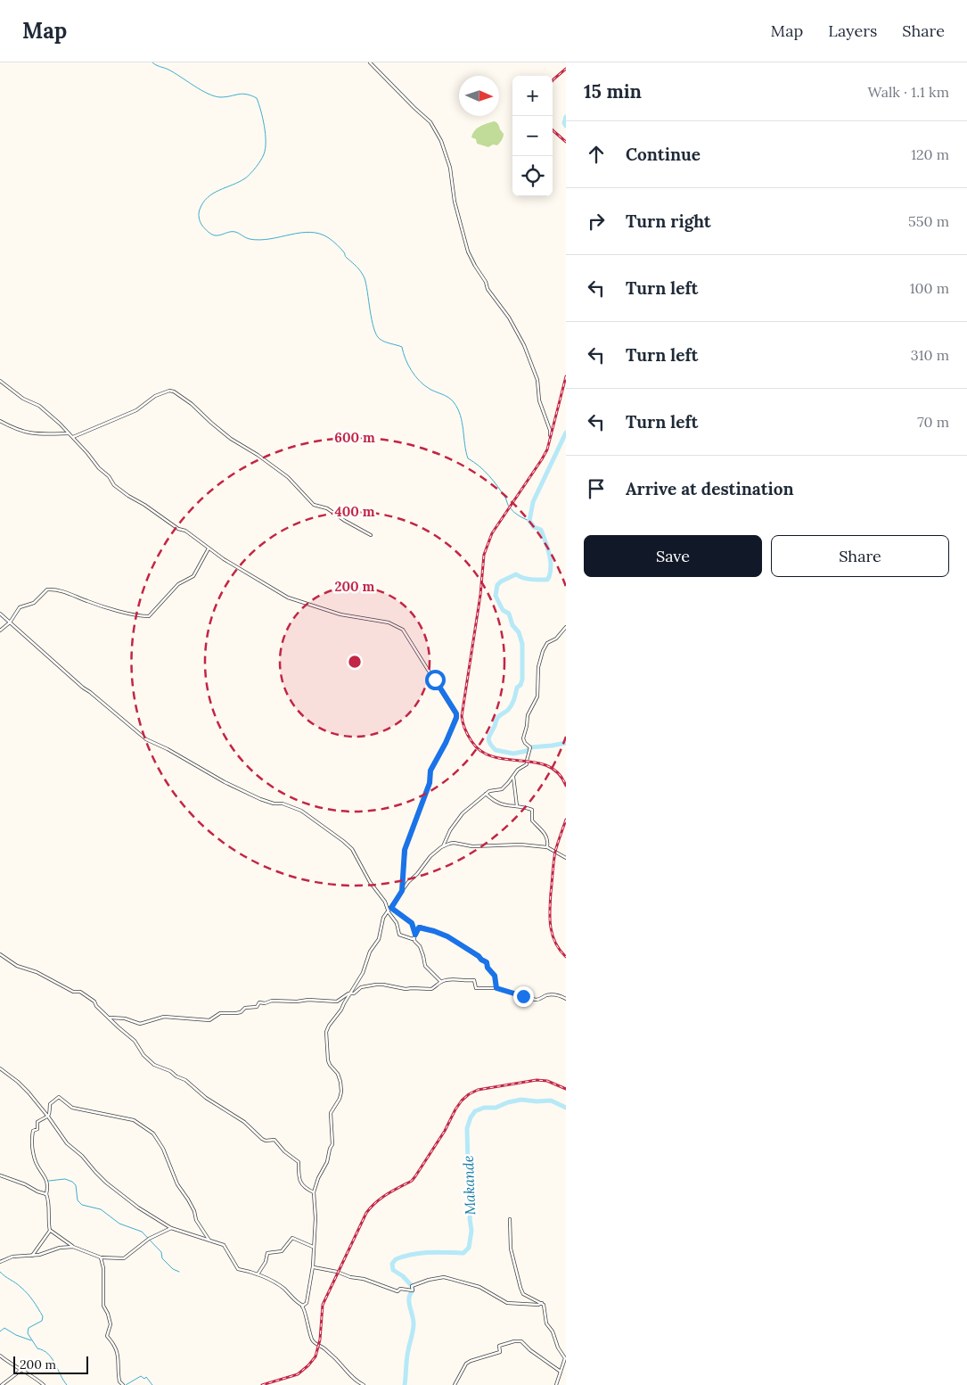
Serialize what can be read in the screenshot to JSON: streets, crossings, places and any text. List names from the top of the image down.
{
  "water": ["Makande"],
  "scale_bar": "200 m",
  "north": "right",
  "page": {
    "header": "Map",
    "nav": ["Map", "Layers", "Share"],
    "heading": ["15 min", "Walk · 1.1 km"],
    "map_buttons": ["+", "−"],
    "list": [
      ["Continue", "120 m"],
      ["Turn right", "550 m"],
      ["Turn left", "100 m"],
      ["Turn left", "310 m"],
      ["Turn left", "70 m"],
      "Arrive at destination"
    ],
    "buttons": ["Save", "Share"],
    "scale": "200 m"
  },
  "rings": ["600 m", "400 m", "200 m"]
}
